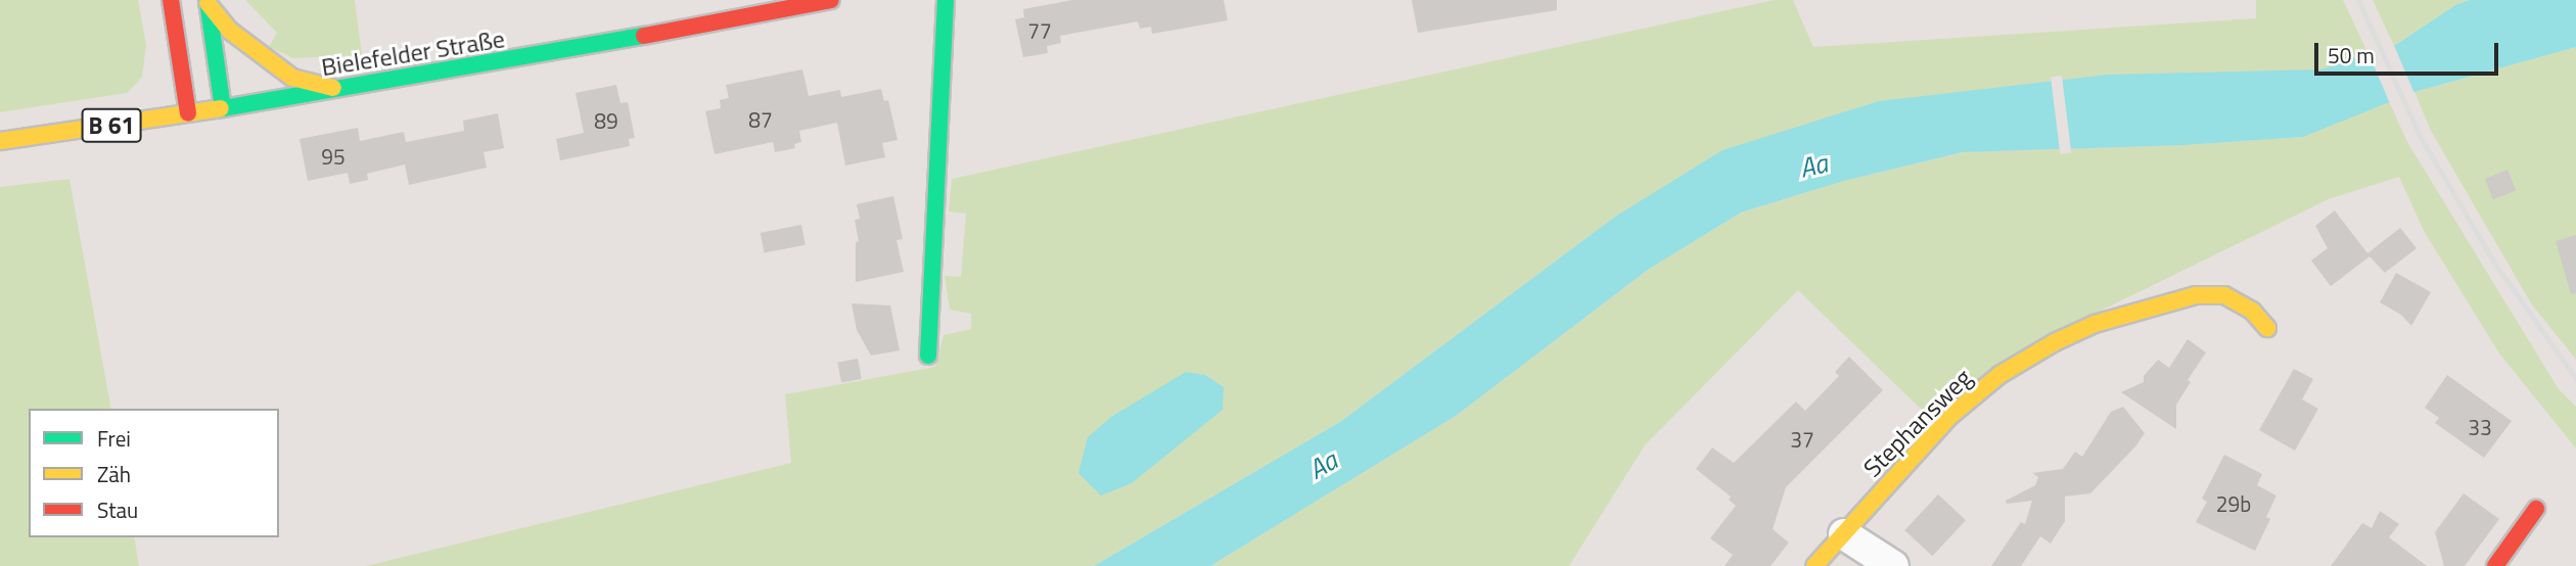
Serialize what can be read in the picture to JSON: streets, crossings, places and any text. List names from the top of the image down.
{
  "streets": {
    "main road": ["Bielefelder Straße", "B 61", "Stephansweg"]
  },
  "water": ["Aa"],
  "house_numbers": [
    "77",
    "87",
    "89",
    "95",
    "33",
    "37",
    "29b"
  ],
  "legend": ["Frei", "Zäh", "Stau"],
  "scale_bar": "50 m"
}
